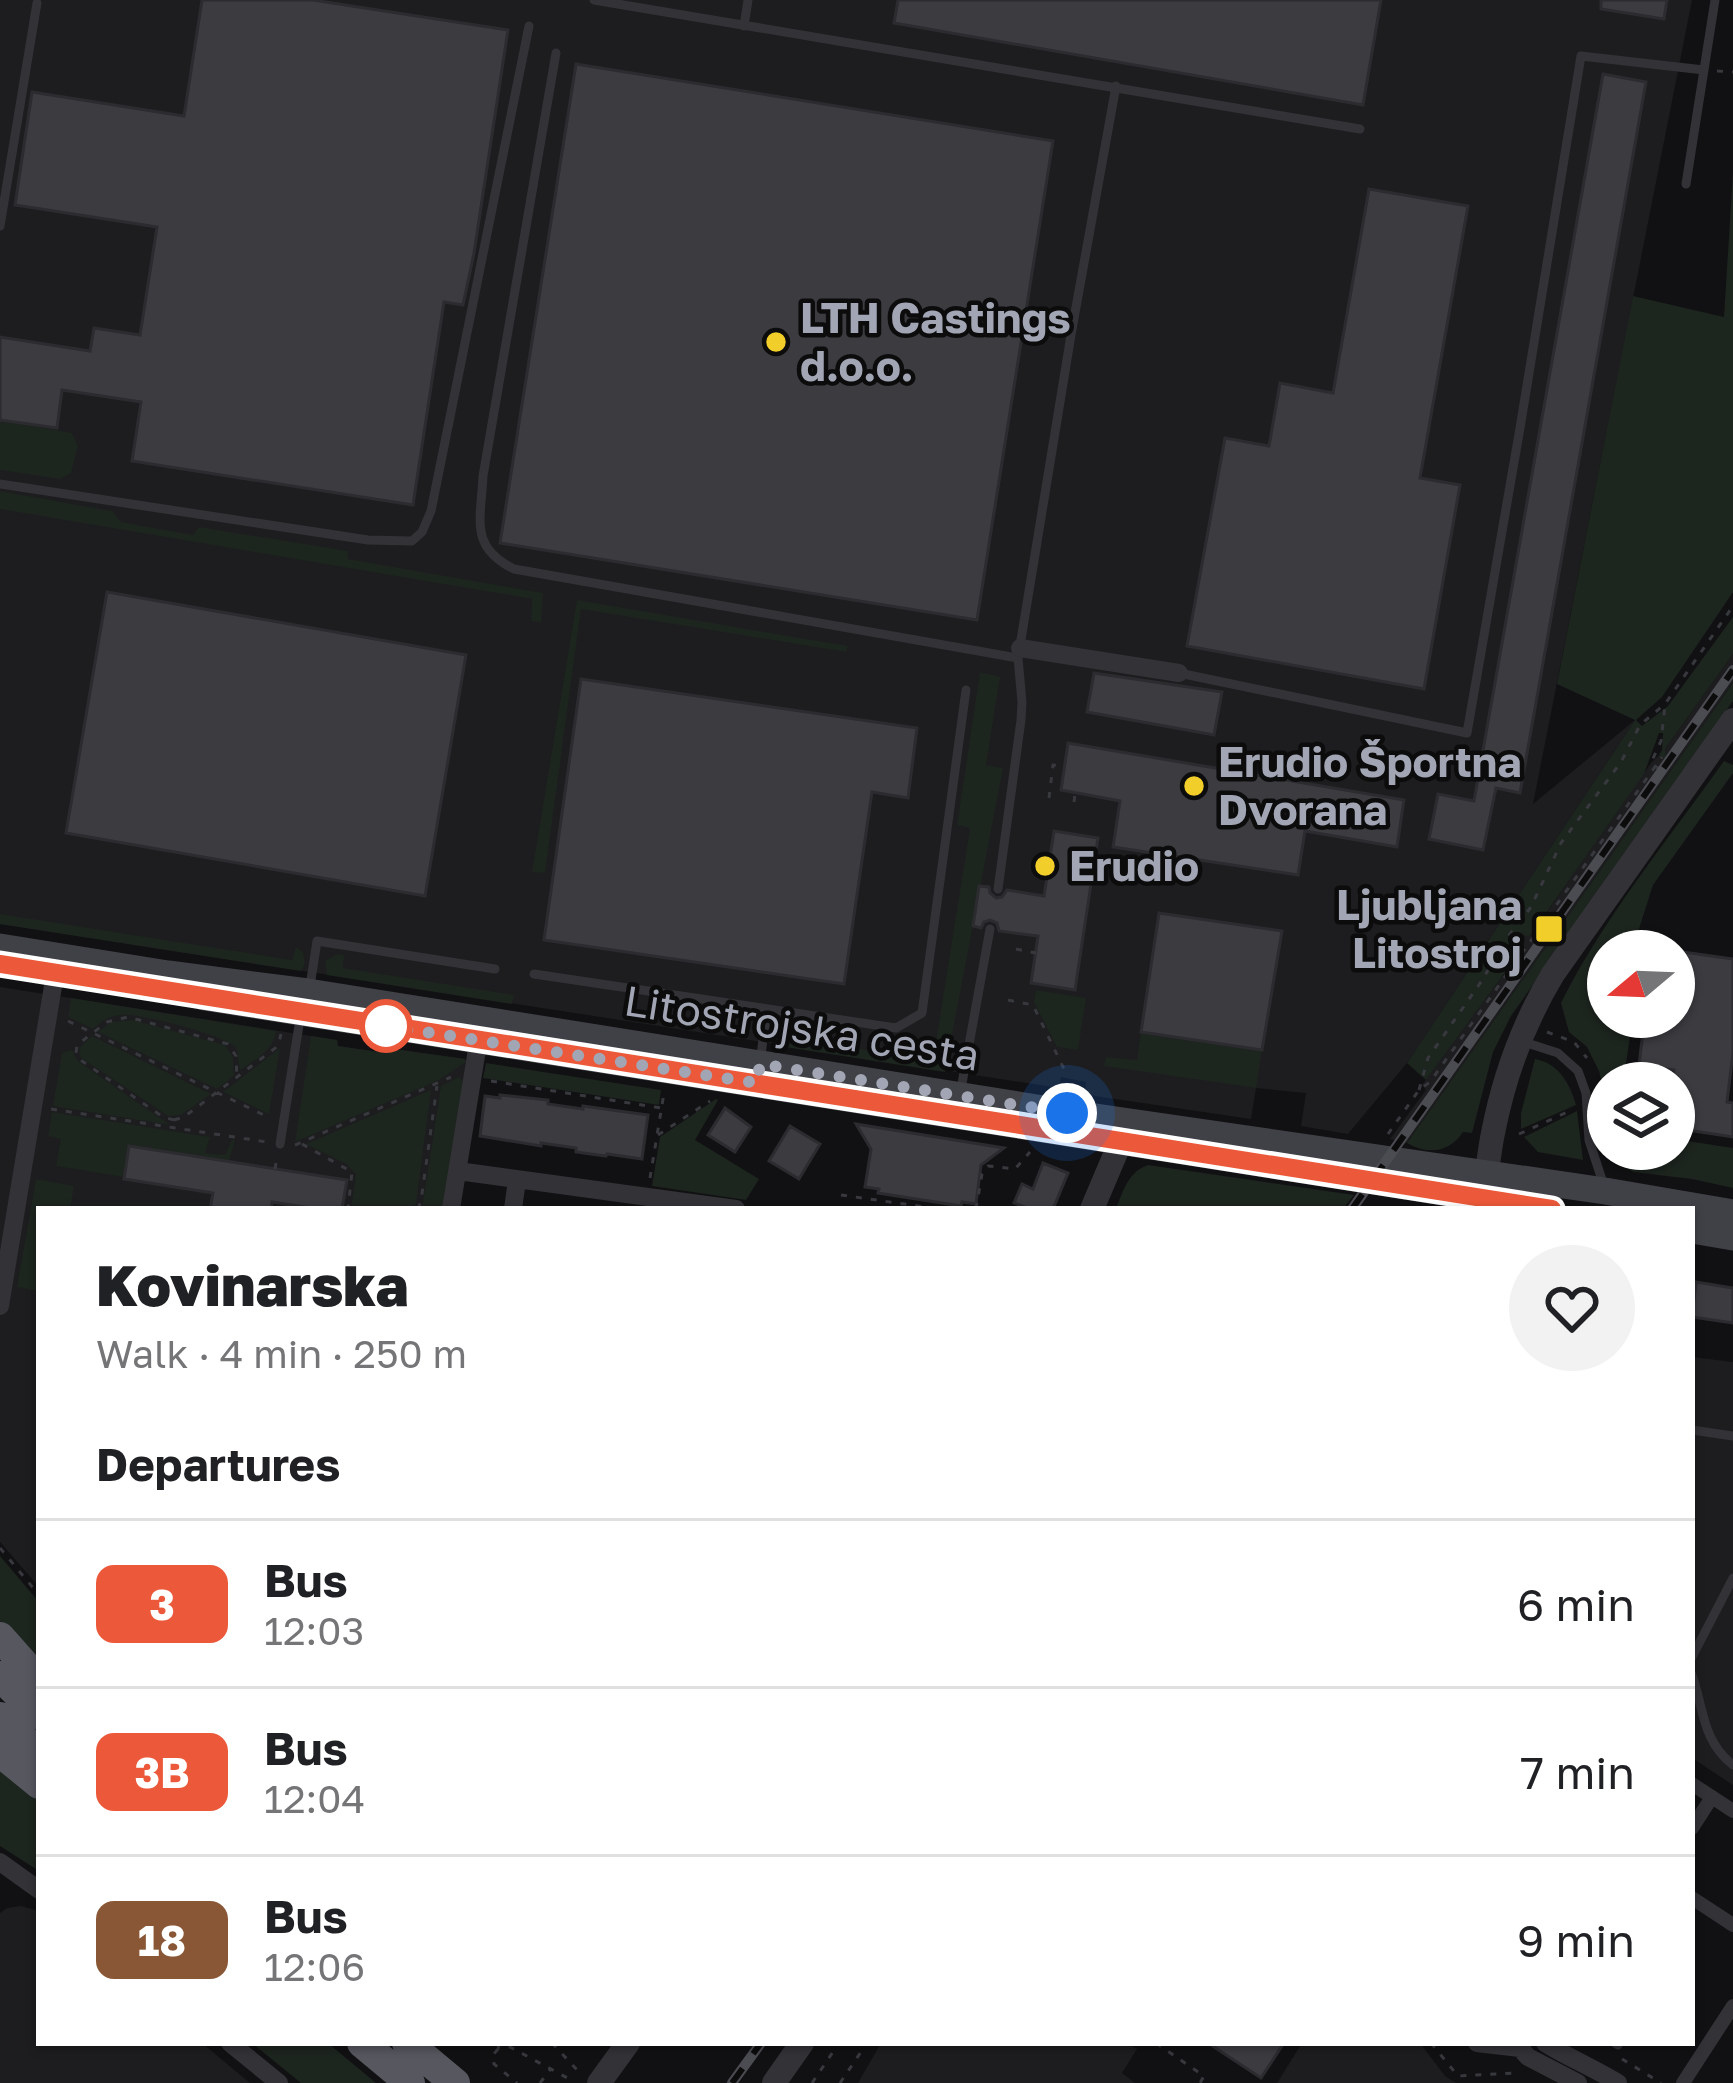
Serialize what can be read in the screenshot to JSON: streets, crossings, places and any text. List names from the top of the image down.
{
  "streets": {
    "main road": ["Litostrojska cesta"]
  },
  "places": {
    "other": ["LTH Castings d.o.o.", "Erudio Športna Dvorana", "Erudio"],
    "transit": ["Ljubljana Litostroj"]
  },
  "lines": ["bus line 3"],
  "north": "left",
  "page": {
    "heading": [
      ["Kovinarska", "Walk · 4 min · 250 m"],
      "Departures"
    ],
    "list": [
      {
        "mark": "3",
        "name": "Bus",
        "note": "12:03",
        "value": "6 min"
      },
      {
        "mark": "3B",
        "name": "Bus",
        "note": "12:04",
        "value": "7 min"
      },
      {
        "mark": "18",
        "name": "Bus",
        "note": "12:06",
        "value": "9 min"
      }
    ]
  }
}
